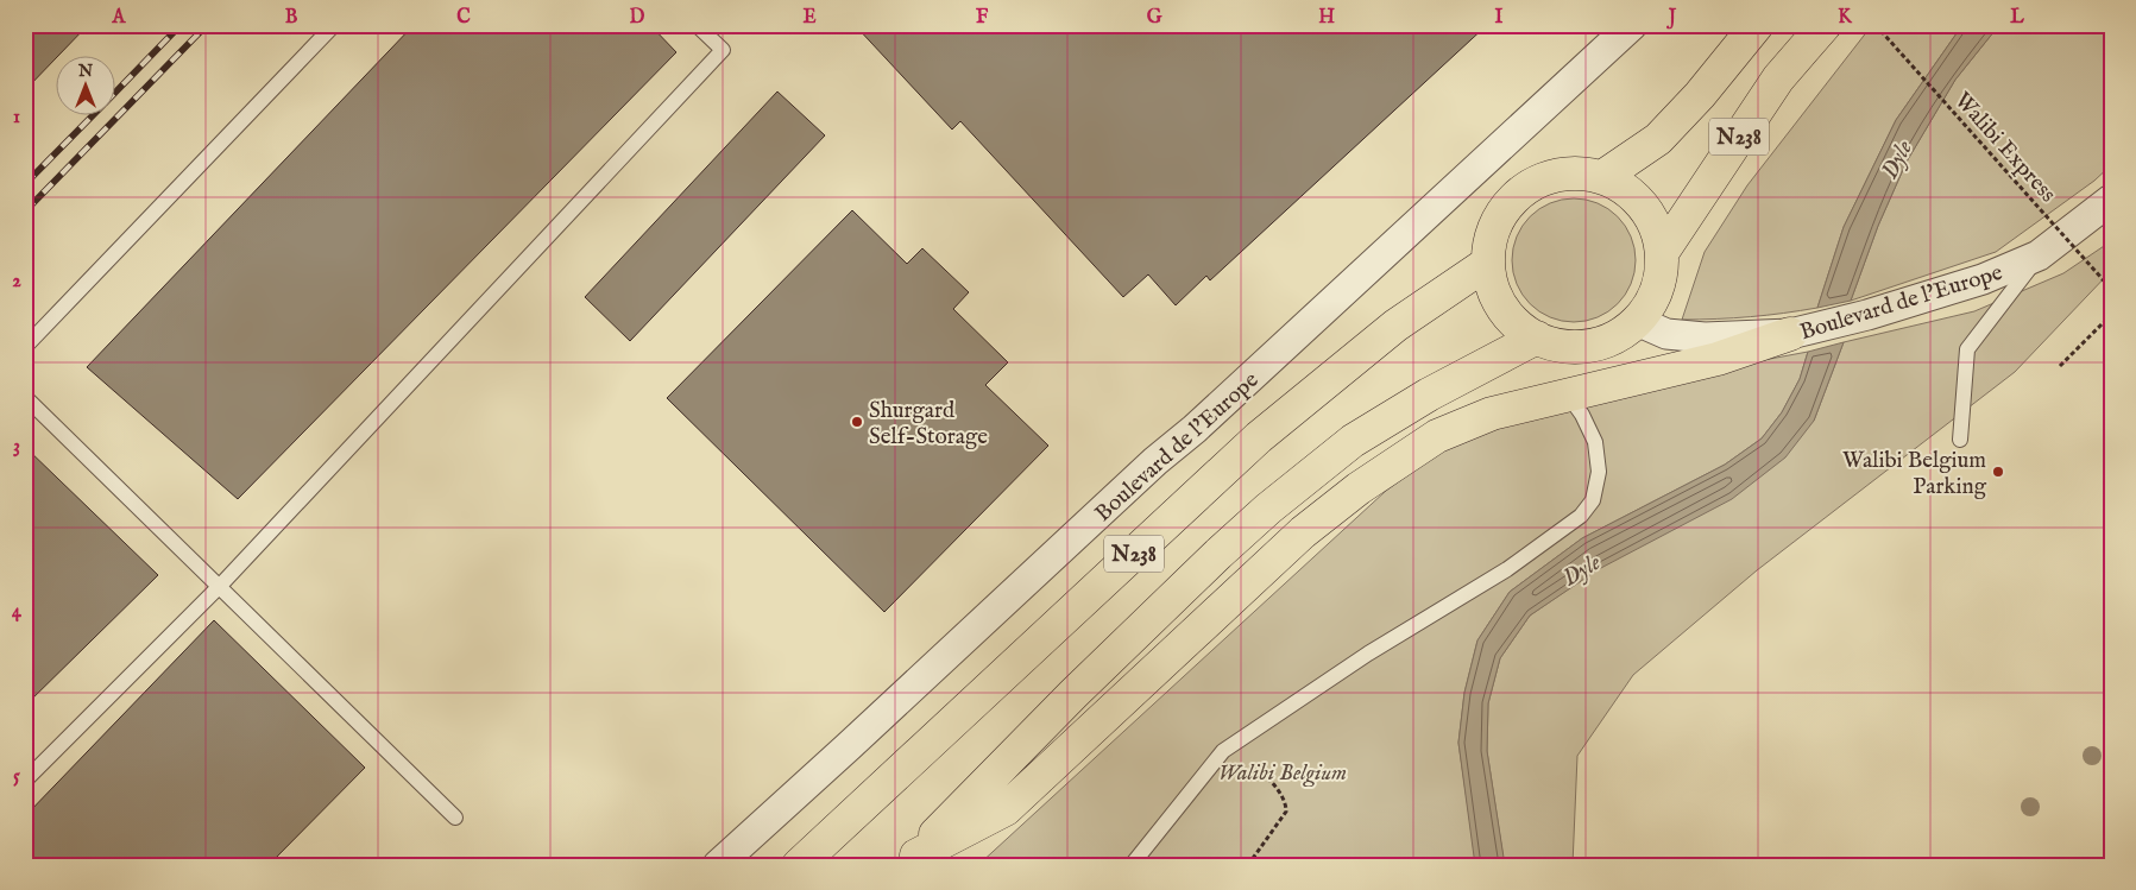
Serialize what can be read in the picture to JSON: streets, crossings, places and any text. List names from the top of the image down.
{
  "streets": {
    "highway": ["N238"],
    "street": ["Boulevard de l'Europe"],
    "path": ["Walibi Express"]
  },
  "crossings": [
    ["N238", "Boulevard de l'Europe"]
  ],
  "water": ["Dyle"],
  "parks": ["Walibi Belgium"],
  "places": ["Shurgard Self-Storage", "Walibi Belgium Parking"],
  "north": "top",
  "grid": {
    "columns": [
      "A",
      "B",
      "C",
      "D",
      "E",
      "F",
      "G",
      "H",
      "I",
      "J",
      "K",
      "L"
    ],
    "rows": [
      "1",
      "2",
      "3",
      "4",
      "5"
    ]
  }
}
